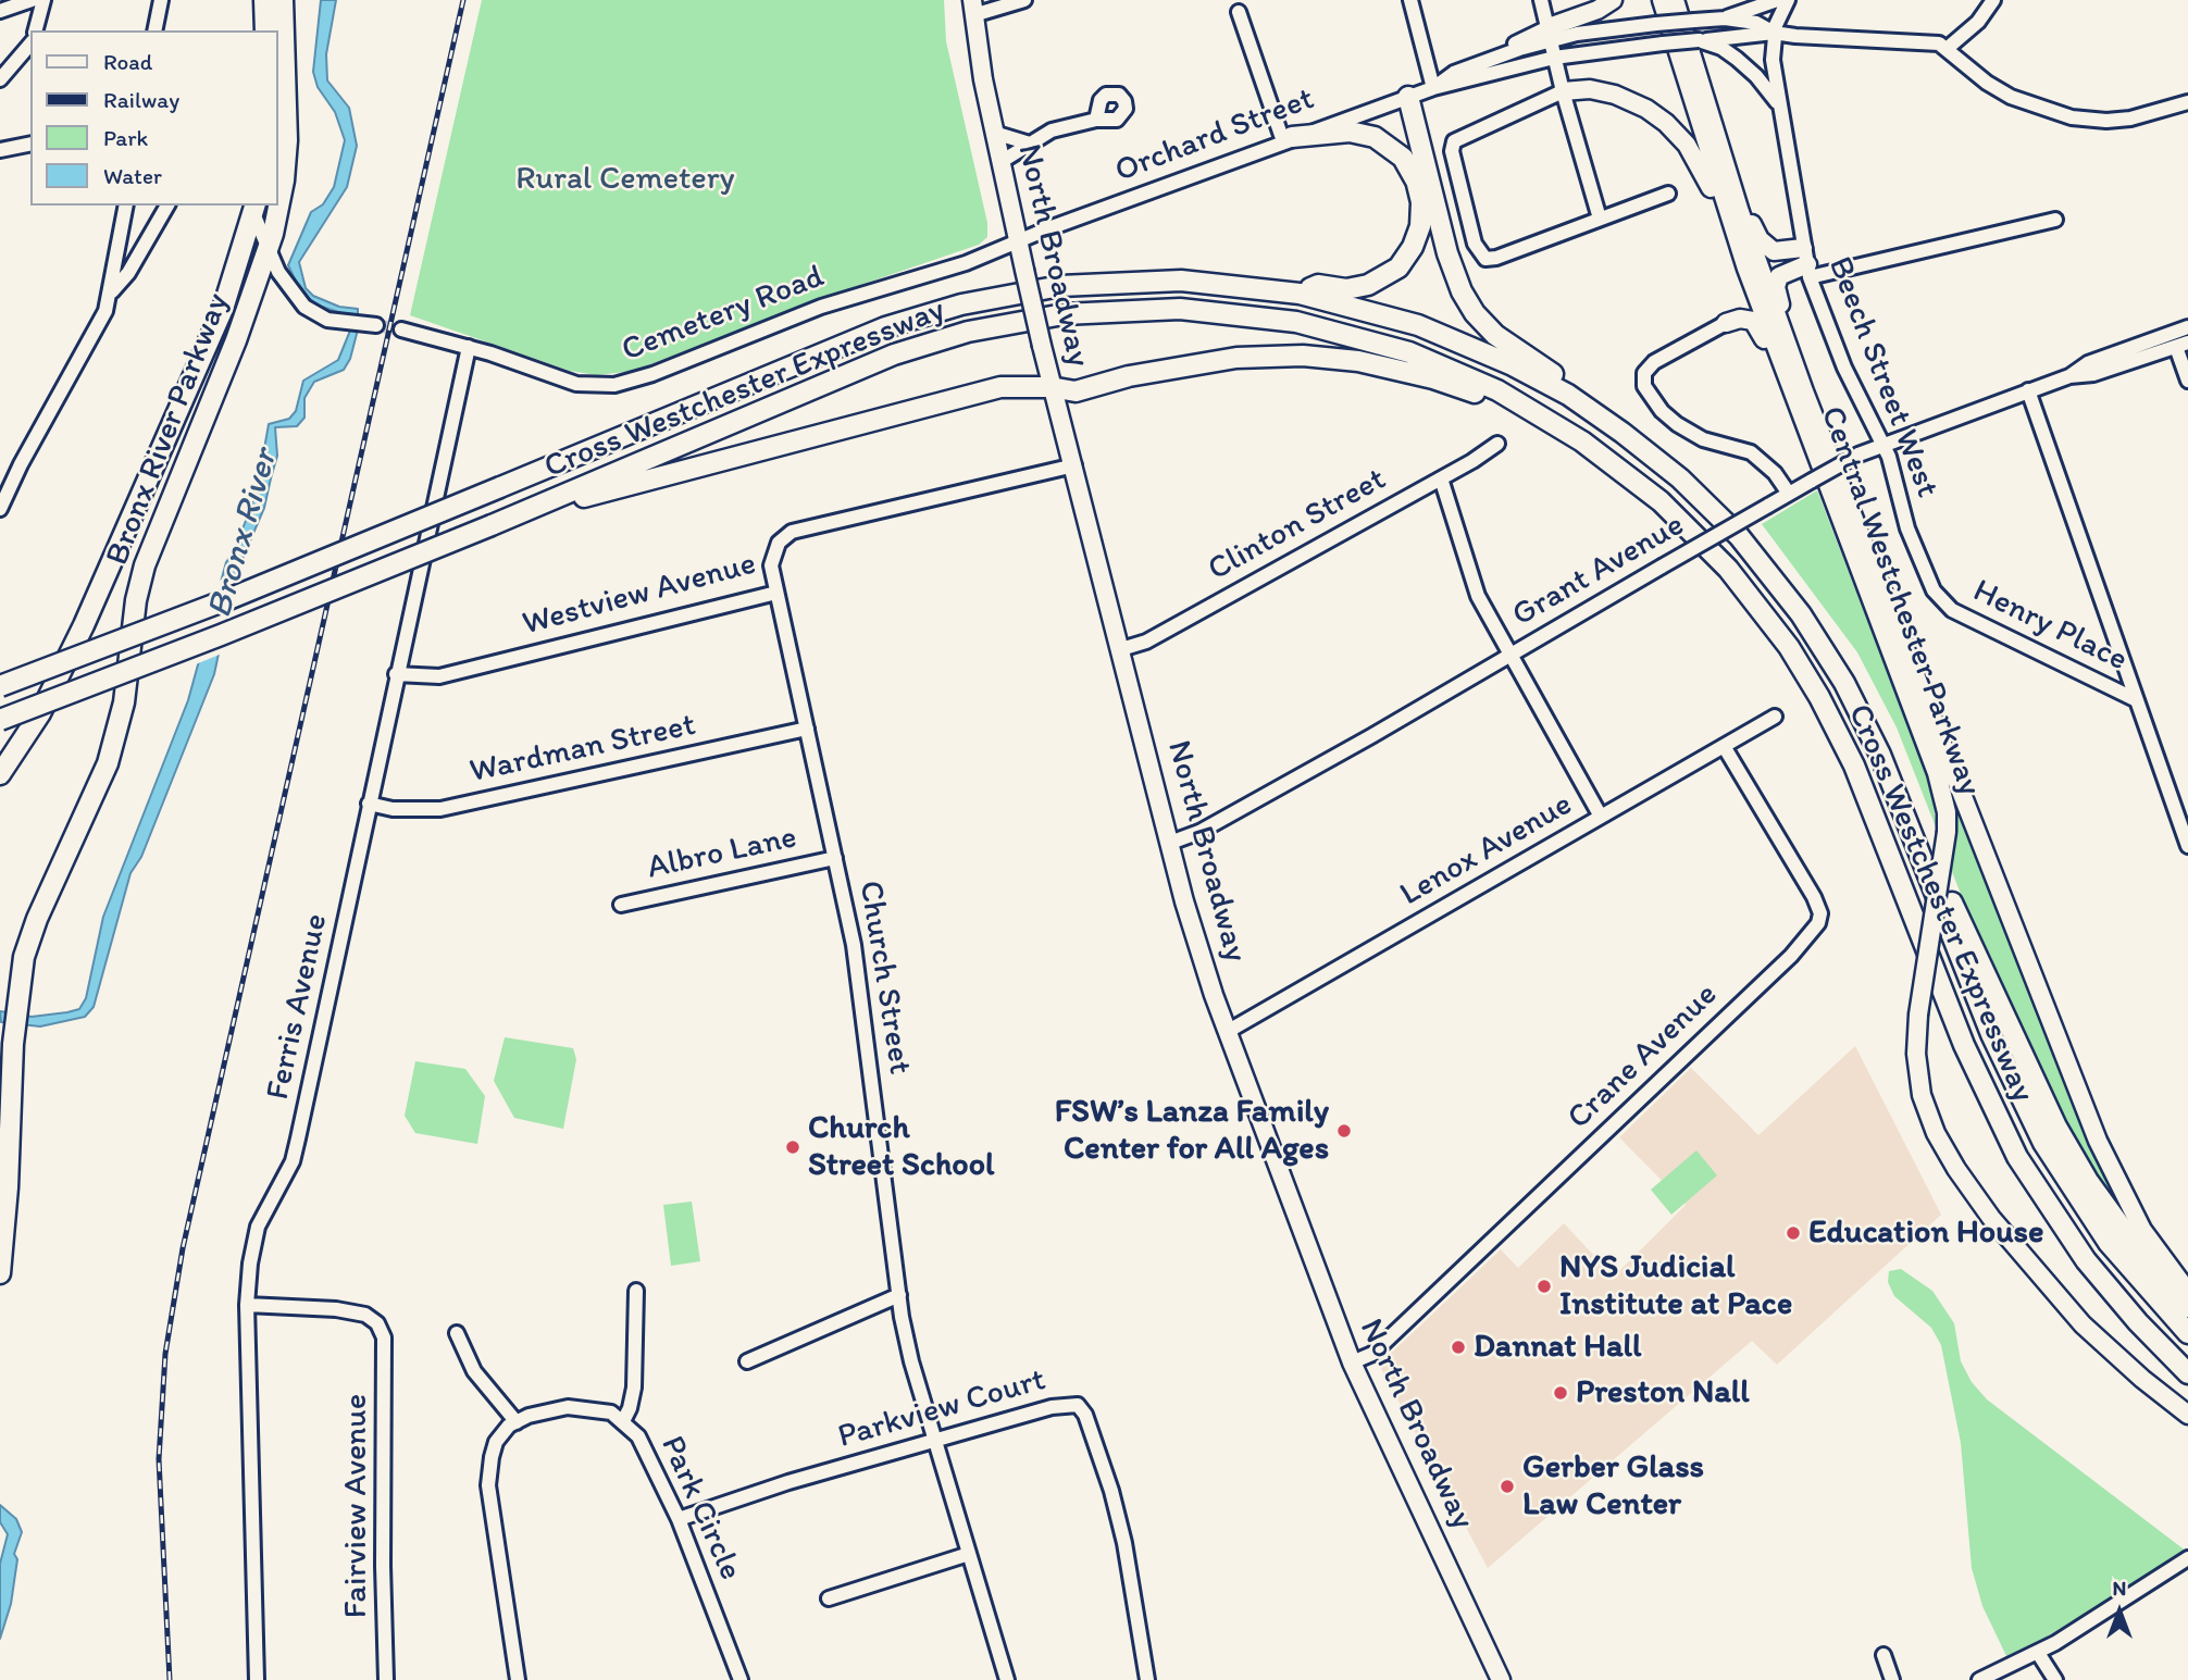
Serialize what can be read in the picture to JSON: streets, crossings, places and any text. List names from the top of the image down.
{
  "streets": {
    "highway": ["Cross Westchester Expressway", "Bronx River Parkway"],
    "main road": ["North Broadway", "Central Westchester Parkway"],
    "street": [
      "Orchard Street",
      "Cemetery Road",
      "Beech Street West",
      "Clinton Street",
      "Grant Avenue",
      "Westview Avenue",
      "Henry Place",
      "Wardman Street",
      "Lenox Avenue",
      "Albro Lane",
      "Church Street",
      "Ferris Avenue",
      "Crane Avenue",
      "Parkview Court",
      "Fairview Avenue",
      "Park Circle"
    ]
  },
  "crossings": [
    ["Orchard Street", "North Broadway"],
    ["Orchard Street", "Cemetery Road"],
    ["Orchard Street", "Beech Street West"],
    ["North Broadway", "Cemetery Road"],
    ["North Broadway", "Clinton Street"],
    ["North Broadway", "Grant Avenue"],
    ["North Broadway", "Westview Avenue"],
    ["North Broadway", "Lenox Avenue"],
    ["North Broadway", "Crane Avenue"],
    ["Cemetery Road", "Ferris Avenue"],
    ["Beech Street West", "Grant Avenue"],
    ["Beech Street West", "Henry Place"],
    ["Westview Avenue", "Church Street"],
    ["Westview Avenue", "Ferris Avenue"],
    ["Wardman Street", "Church Street"],
    ["Wardman Street", "Ferris Avenue"],
    ["Lenox Avenue", "Crane Avenue"],
    ["Albro Lane", "Church Street"],
    ["Church Street", "Parkview Court"],
    ["Ferris Avenue", "Fairview Avenue"],
    ["Parkview Court", "Park Circle"]
  ],
  "water": ["Bronx River"],
  "parks": ["Rural Cemetery"],
  "places": [
    "FSW’s Lanza Family Center for All Ages",
    "Church Street School",
    "Education House",
    "NYS Judicial Institute at Pace",
    "Dannat Hall",
    "Preston Nall",
    "Gerber Glass Law Center"
  ],
  "legend": [
    "Road",
    "Railway",
    "Park",
    "Water"
  ],
  "north": "top"
}
